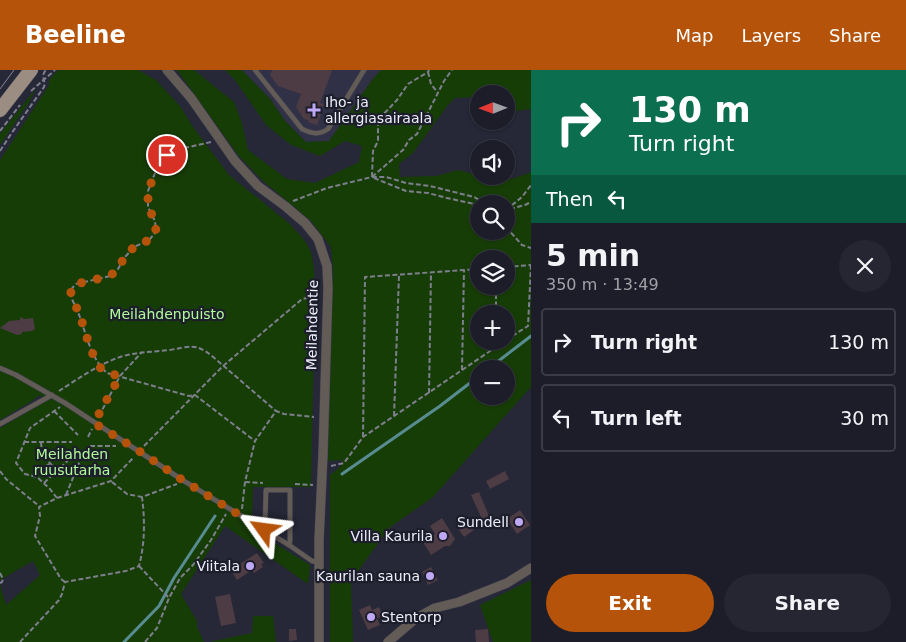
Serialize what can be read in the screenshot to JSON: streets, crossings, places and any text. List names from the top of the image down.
{
  "streets": {
    "street": ["Meilahdentie"]
  },
  "parks": ["Meilahdenpuisto", "Meilahden ruusutarha"],
  "places": {
    "health": ["Iho- ja allergiasairaala"],
    "other": [
      "Sundell",
      "Villa Kaurila",
      "Viitala",
      "Kaurilan sauna",
      "Stentorp"
    ]
  },
  "north": "left",
  "page": {
    "header": "Beeline",
    "nav": ["Map", "Layers", "Share"],
    "turn": ["130 m", "Turn right"],
    "map_buttons": ["+", "−"],
    "then": "Then",
    "heading": ["5 min", "350 m · 13:49"],
    "list": [
      {
        "name": "Turn right",
        "value": "130 m"
      },
      {
        "name": "Turn left",
        "value": "30 m"
      }
    ],
    "buttons": ["Exit", "Share"]
  }
}
